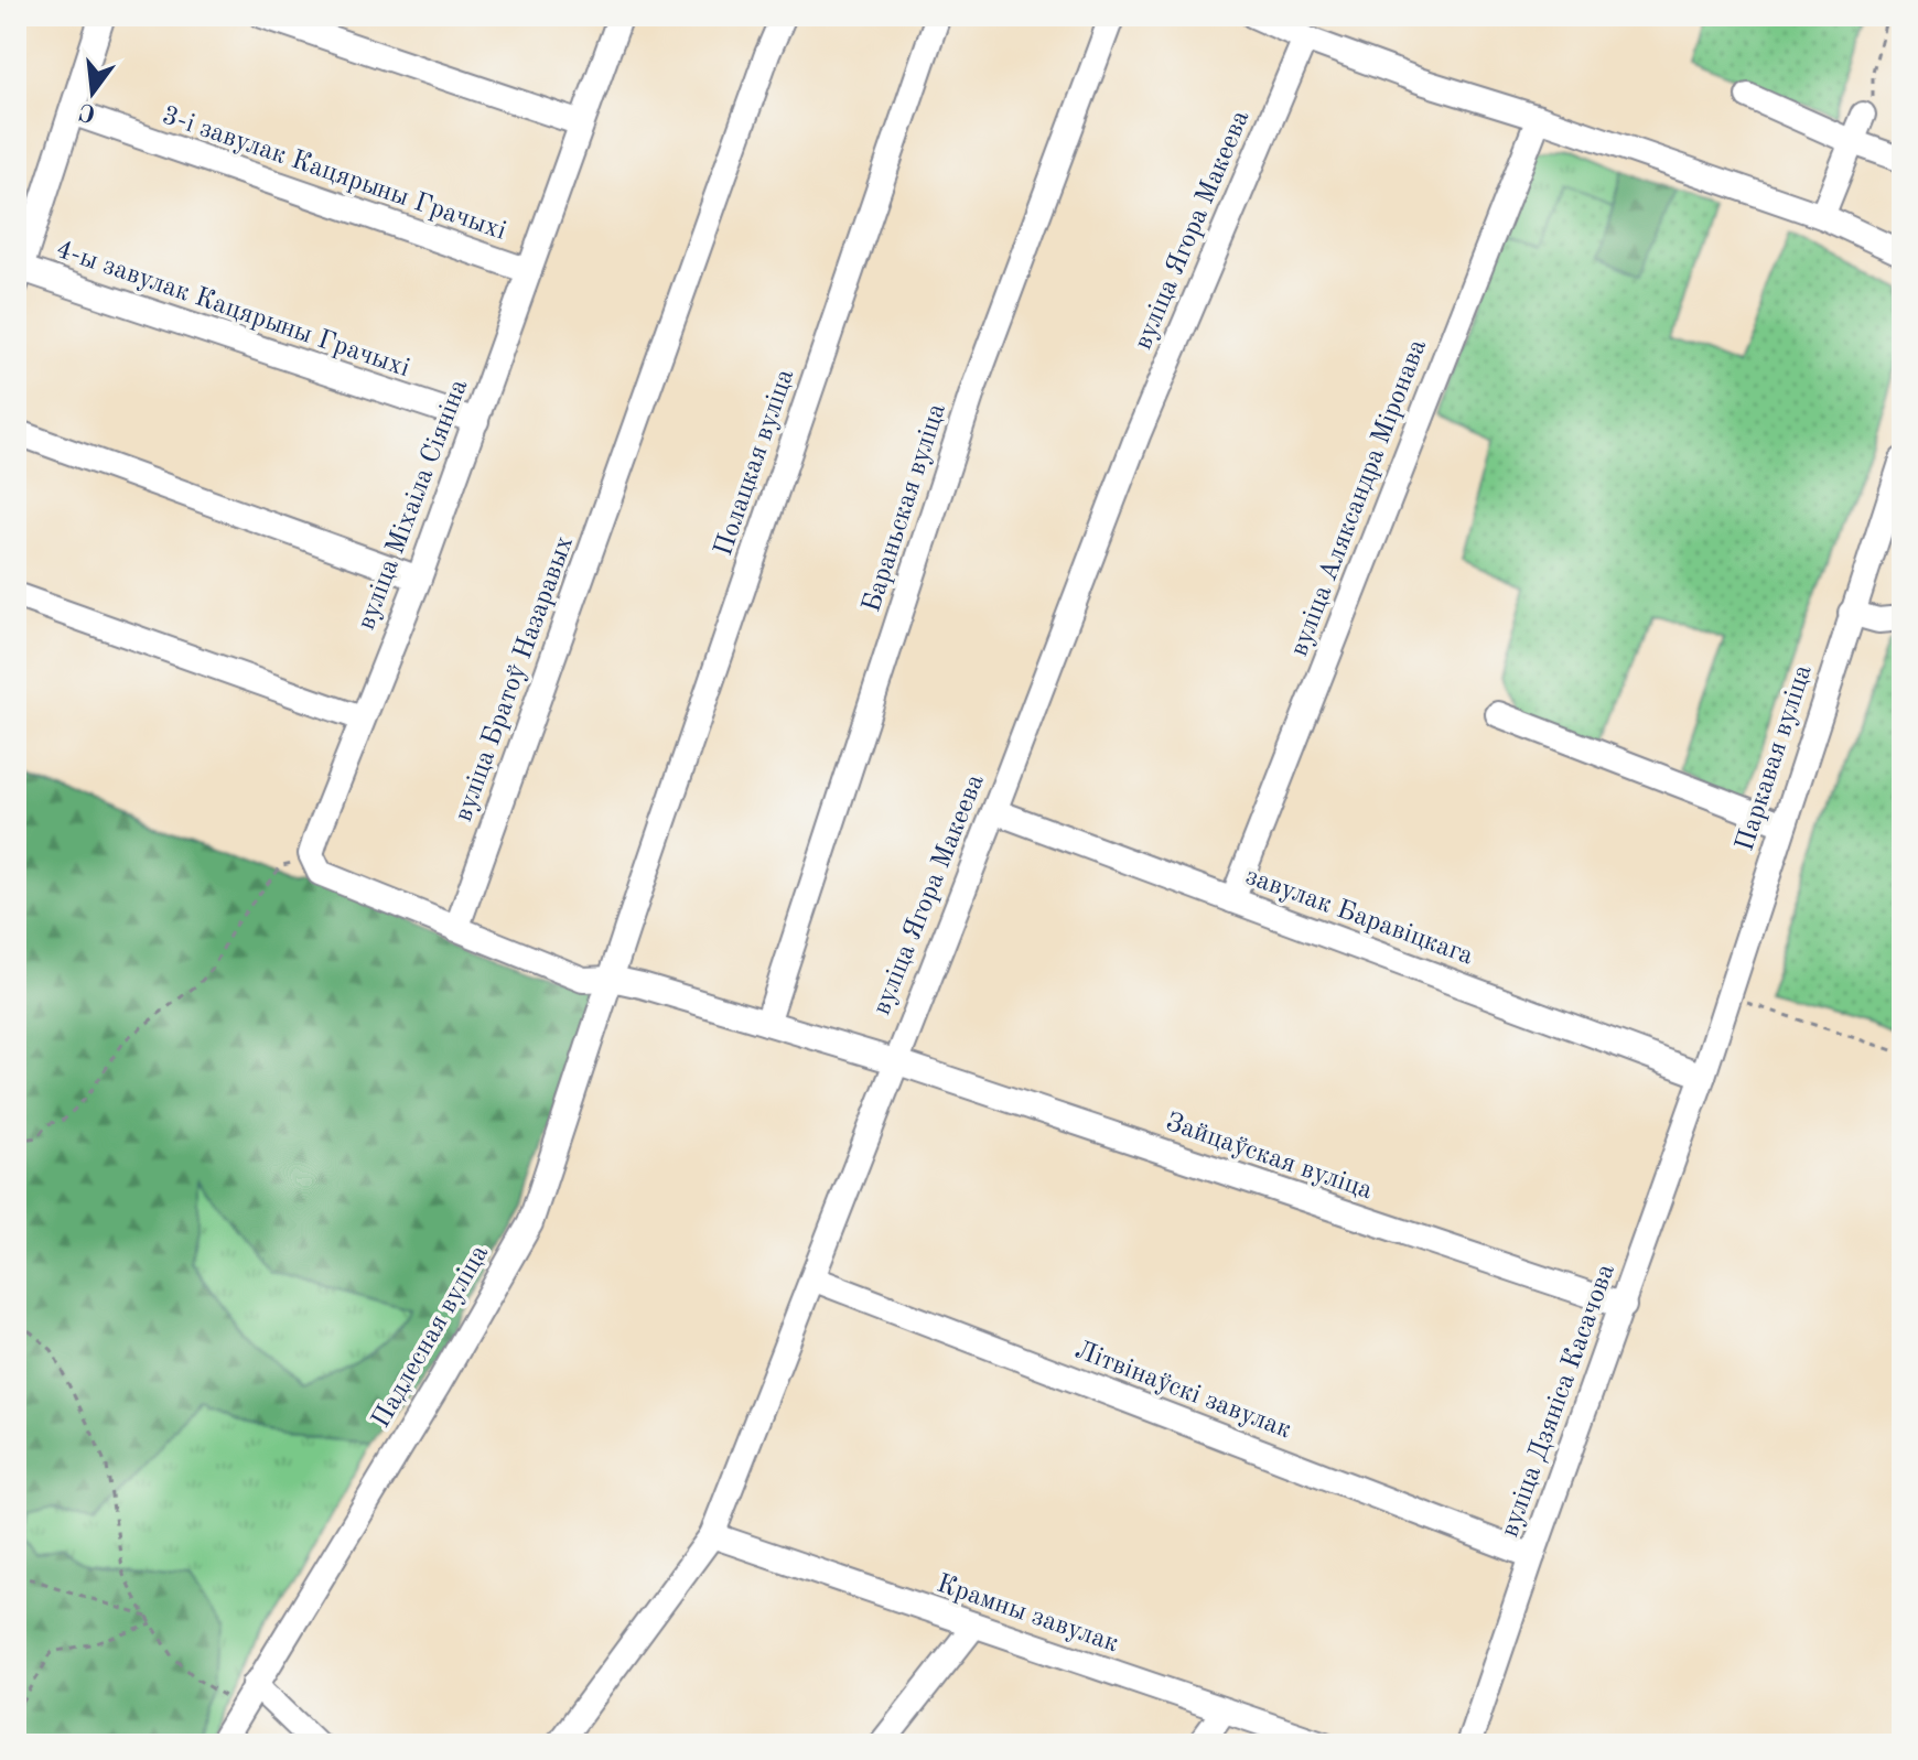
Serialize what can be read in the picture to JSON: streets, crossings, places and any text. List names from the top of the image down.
{
  "streets": {
    "street": [
      "3-і завулак Кацярыны Грачыхі",
      "вуліца Ягора Макеева",
      "4-ы завулак Кацярыны Грачыхі",
      "Полацкая вуліца",
      "вуліца Аляксандра Міронава",
      "вуліца Міхаіла Сіяніна",
      "Бараньская вуліца",
      "вуліца Братоў Назаравых",
      "Паркавая вуліца",
      "завулак Баравіцкага",
      "Зайцаўская вуліца",
      "Падлесная вуліца",
      "Літвінаўскі завулак",
      "вуліца Дзяніса Касачова",
      "Крамны завулак"
    ]
  },
  "crossings": [
    ["3-і завулак Кацярыны Грачыхі", "вуліца Міхаіла Сіяніна"],
    ["вуліца Ягора Макеева", "завулак Баравіцкага"],
    ["вуліца Ягора Макеева", "Зайцаўская вуліца"],
    ["вуліца Ягора Макеева", "Літвінаўскі завулак"],
    ["вуліца Ягора Макеева", "Крамны завулак"],
    ["4-ы завулак Кацярыны Грачыхі", "вуліца Міхаіла Сіяніна"],
    ["Полацкая вуліца", "Падлесная вуліца"],
    ["вуліца Аляксандра Міронава", "завулак Баравіцкага"],
    ["Паркавая вуліца", "завулак Баравіцкага"],
    ["Паркавая вуліца", "вуліца Дзяніса Касачова"],
    ["завулак Баравіцкага", "вуліца Дзяніса Касачова"],
    ["Зайцаўская вуліца", "вуліца Дзяніса Касачова"],
    ["Літвінаўскі завулак", "вуліца Дзяніса Касачова"]
  ],
  "north": "bottom"
}
